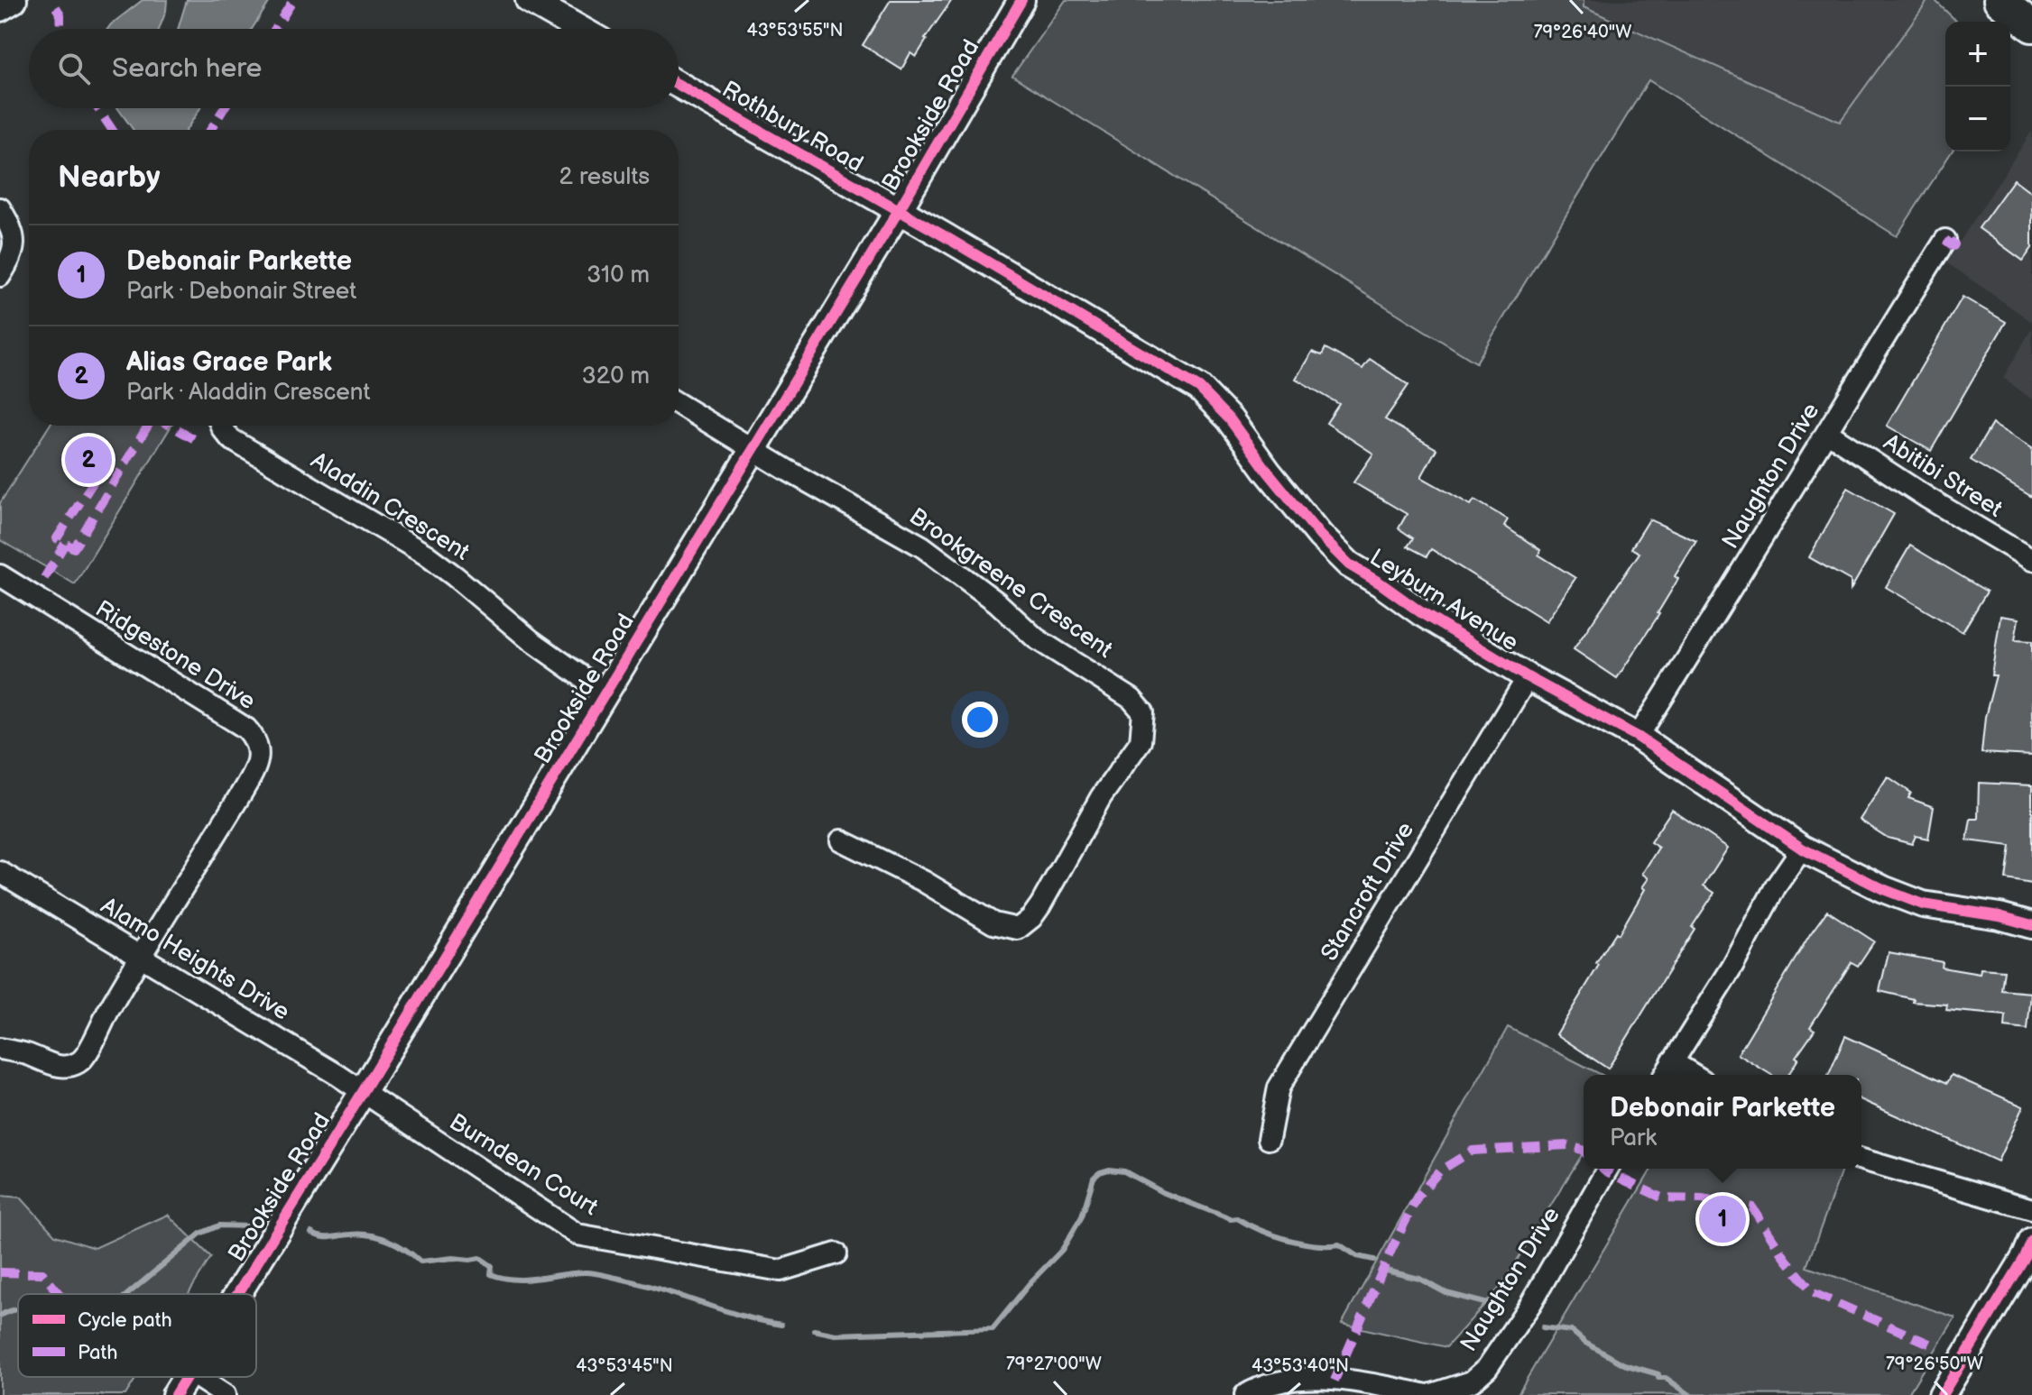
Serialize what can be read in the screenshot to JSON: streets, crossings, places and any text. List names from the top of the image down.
{
  "streets": {
    "street": [
      "Brookside Road",
      "Rothbury Road",
      "Naughton Drive",
      "Abitibi Street",
      "Aladdin Crescent",
      "Brookgreene Crescent",
      "Leyburn Avenue",
      "Ridgestone Drive",
      "Stancroft Drive",
      "Alamo Heights Drive",
      "Burndean Court"
    ]
  },
  "crossings": [
    ["Brookside Road", "Rothbury Road"],
    ["Brookside Road", "Aladdin Crescent"],
    ["Brookside Road", "Brookgreene Crescent"],
    ["Brookside Road", "Leyburn Avenue"],
    ["Brookside Road", "Alamo Heights Drive"],
    ["Brookside Road", "Burndean Court"],
    ["Rothbury Road", "Leyburn Avenue"],
    ["Naughton Drive", "Abitibi Street"],
    ["Naughton Drive", "Leyburn Avenue"],
    ["Leyburn Avenue", "Stancroft Drive"],
    ["Ridgestone Drive", "Alamo Heights Drive"],
    ["Alamo Heights Drive", "Burndean Court"]
  ],
  "legend": ["Cycle path", "Path"],
  "page": {
    "map_buttons": ["+", "−"],
    "search": "Search here",
    "heading": ["Nearby", "2 results"],
    "list": [
      {
        "mark": "1",
        "name": "Debonair Parkette",
        "note": "Park · Debonair Street",
        "value": "310 m"
      },
      {
        "mark": "2",
        "name": "Alias Grace Park",
        "note": "Park · Aladdin Crescent",
        "value": "320 m"
      }
    ],
    "pins": ["2", "1"],
    "popup": ["Debonair Parkette", "Park"]
  },
  "coordinates": [
    "43°53'55\"N",
    "79°26'40\"W",
    "79°27'00\"W",
    "79°26'50\"W",
    "43°53'45\"N",
    "43°53'40\"N"
  ]
}
